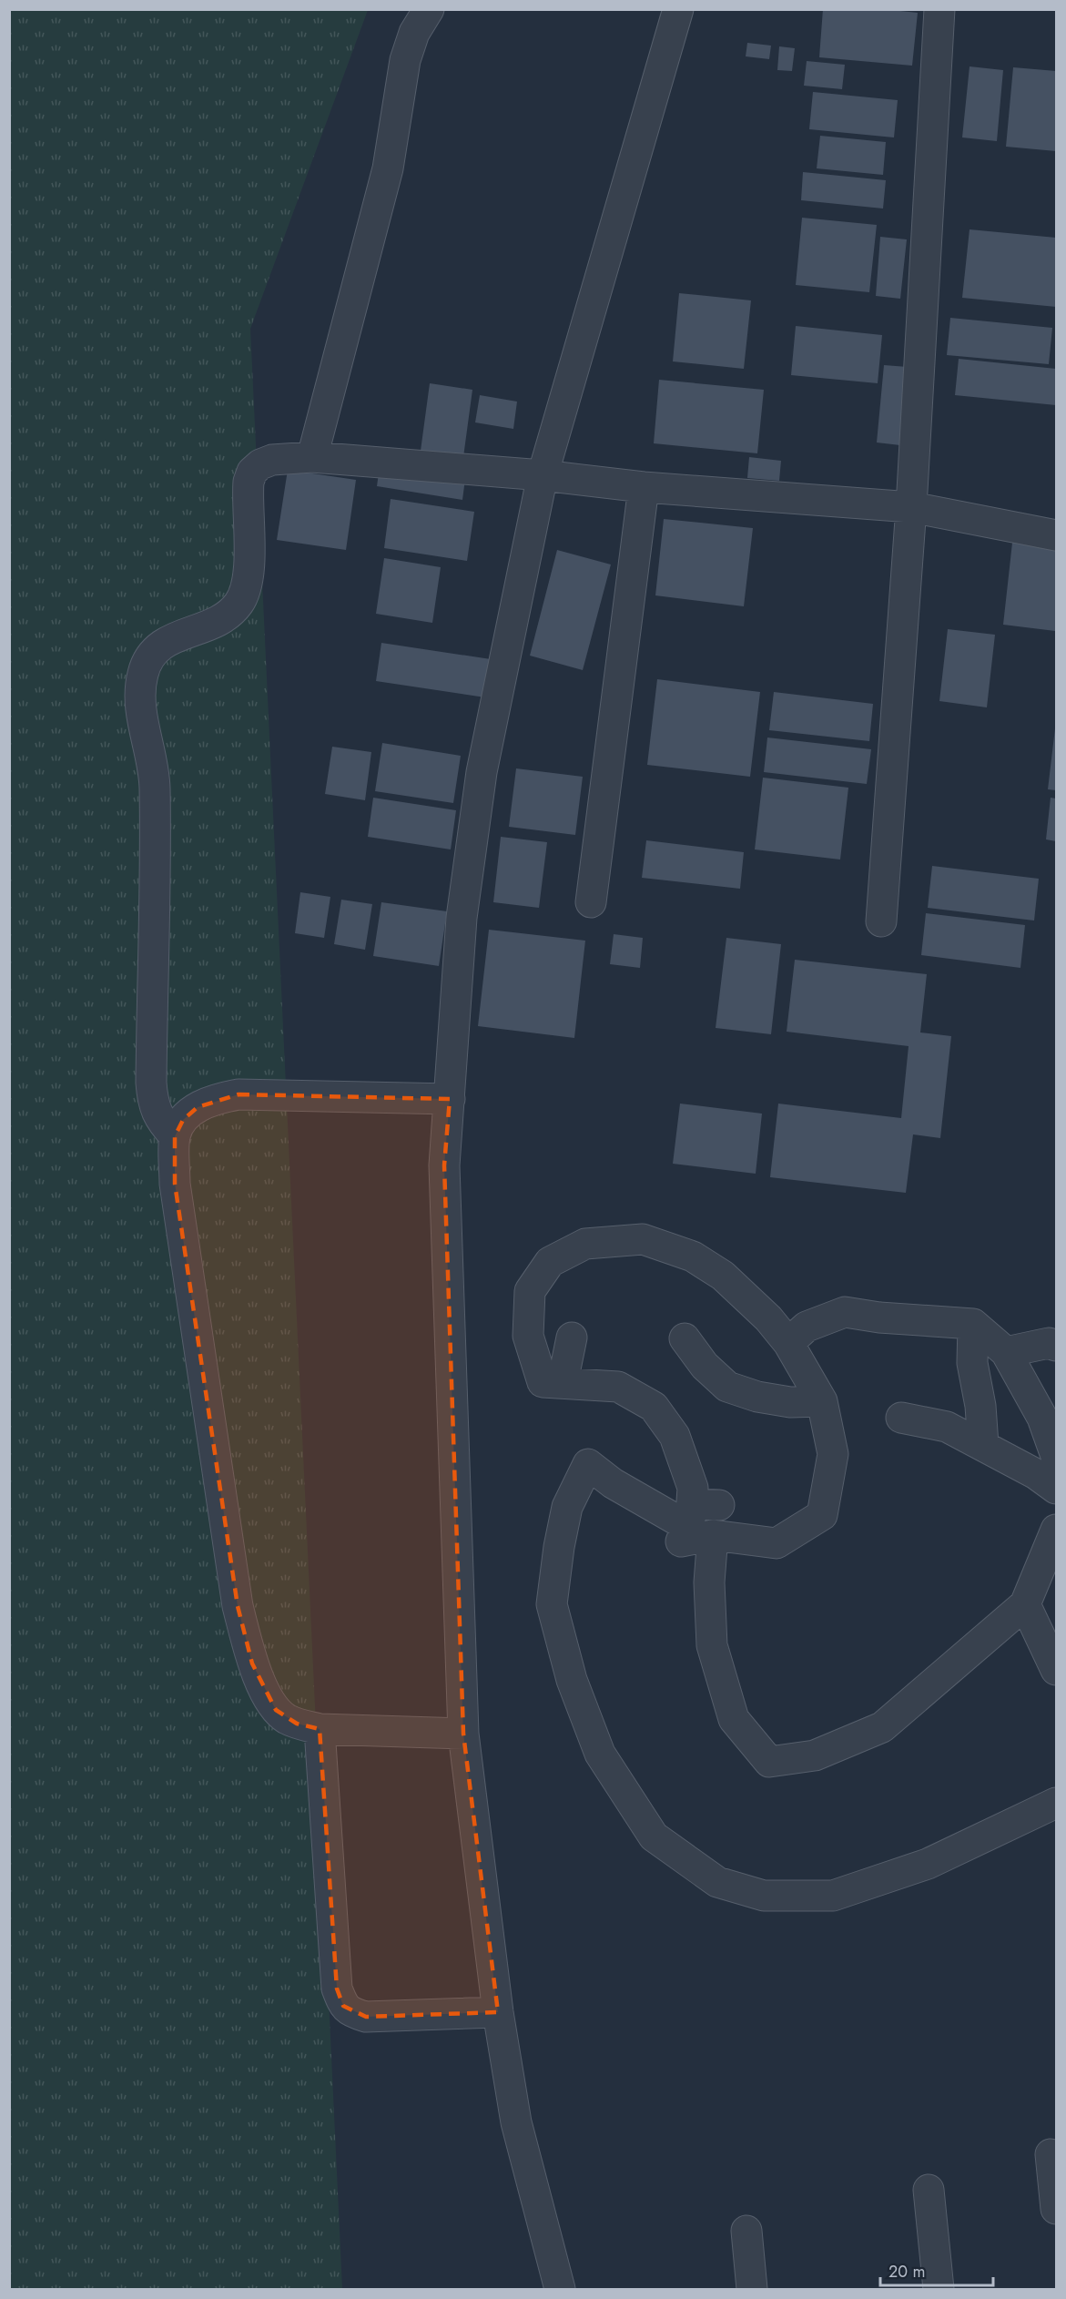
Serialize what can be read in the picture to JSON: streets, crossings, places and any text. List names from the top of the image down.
{
  "scale_bar": "20 m"
}
